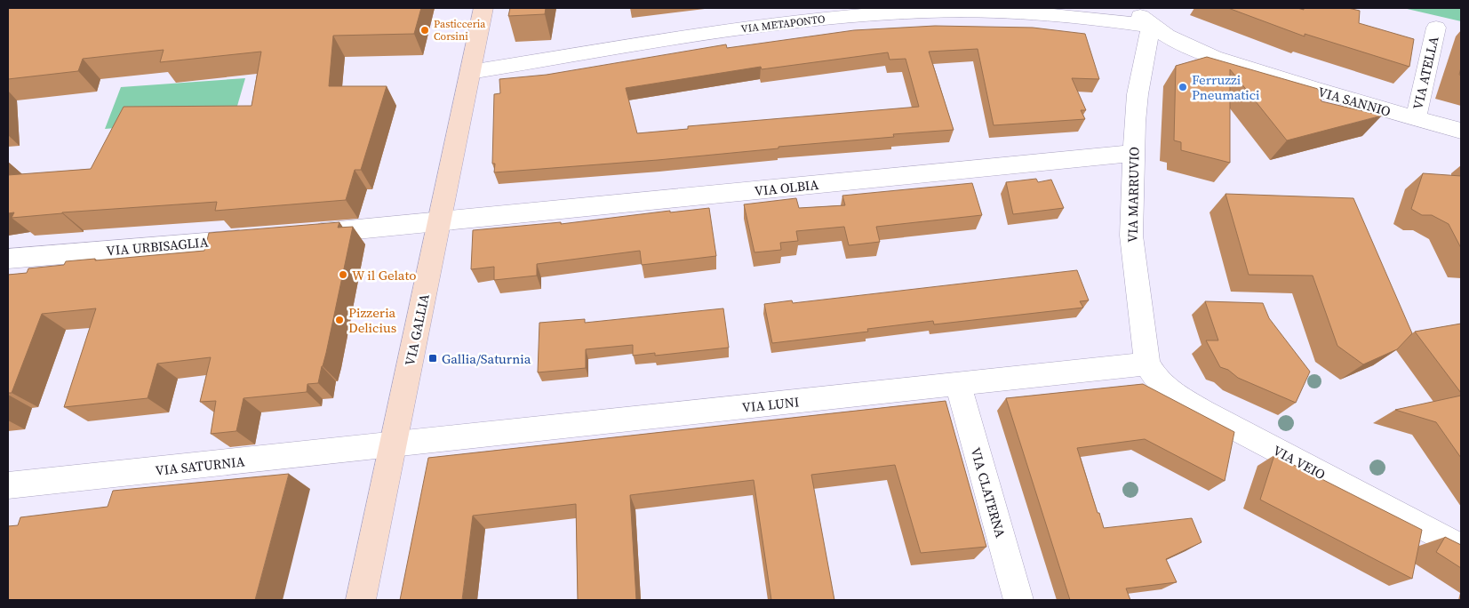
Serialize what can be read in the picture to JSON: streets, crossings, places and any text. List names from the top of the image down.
{
  "streets": {
    "main road": ["VIA GALLIA"],
    "street": [
      "VIA METAPONTO",
      "VIA ATELLA",
      "VIA SANNIO",
      "VIA OLBIA",
      "VIA MARRUVIO",
      "VIA URBISAGLIA",
      "VIA LUNI",
      "VIA VEIO",
      "VIA SATURNIA",
      "VIA CLATERNA"
    ]
  },
  "crossings": [
    ["VIA METAPONTO", "VIA SANNIO"],
    ["VIA METAPONTO", "VIA MARRUVIO"],
    ["VIA METAPONTO", "VIA GALLIA"],
    ["VIA ATELLA", "VIA SANNIO"],
    ["VIA SANNIO", "VIA MARRUVIO"],
    ["VIA OLBIA", "VIA MARRUVIO"],
    ["VIA OLBIA", "VIA GALLIA"],
    ["VIA MARRUVIO", "VIA LUNI"],
    ["VIA MARRUVIO", "VIA VEIO"],
    ["VIA GALLIA", "VIA LUNI"],
    ["VIA GALLIA", "VIA SATURNIA"],
    ["VIA LUNI", "VIA VEIO"],
    ["VIA LUNI", "VIA SATURNIA"],
    ["VIA LUNI", "VIA CLATERNA"]
  ],
  "places": {
    "other": [
      "Pasticceria Corsini",
      "Ferruzzi Pneumatici",
      "W il Gelato",
      "Pizzeria Delicius"
    ],
    "transit": ["Gallia/Saturnia"]
  }
}
